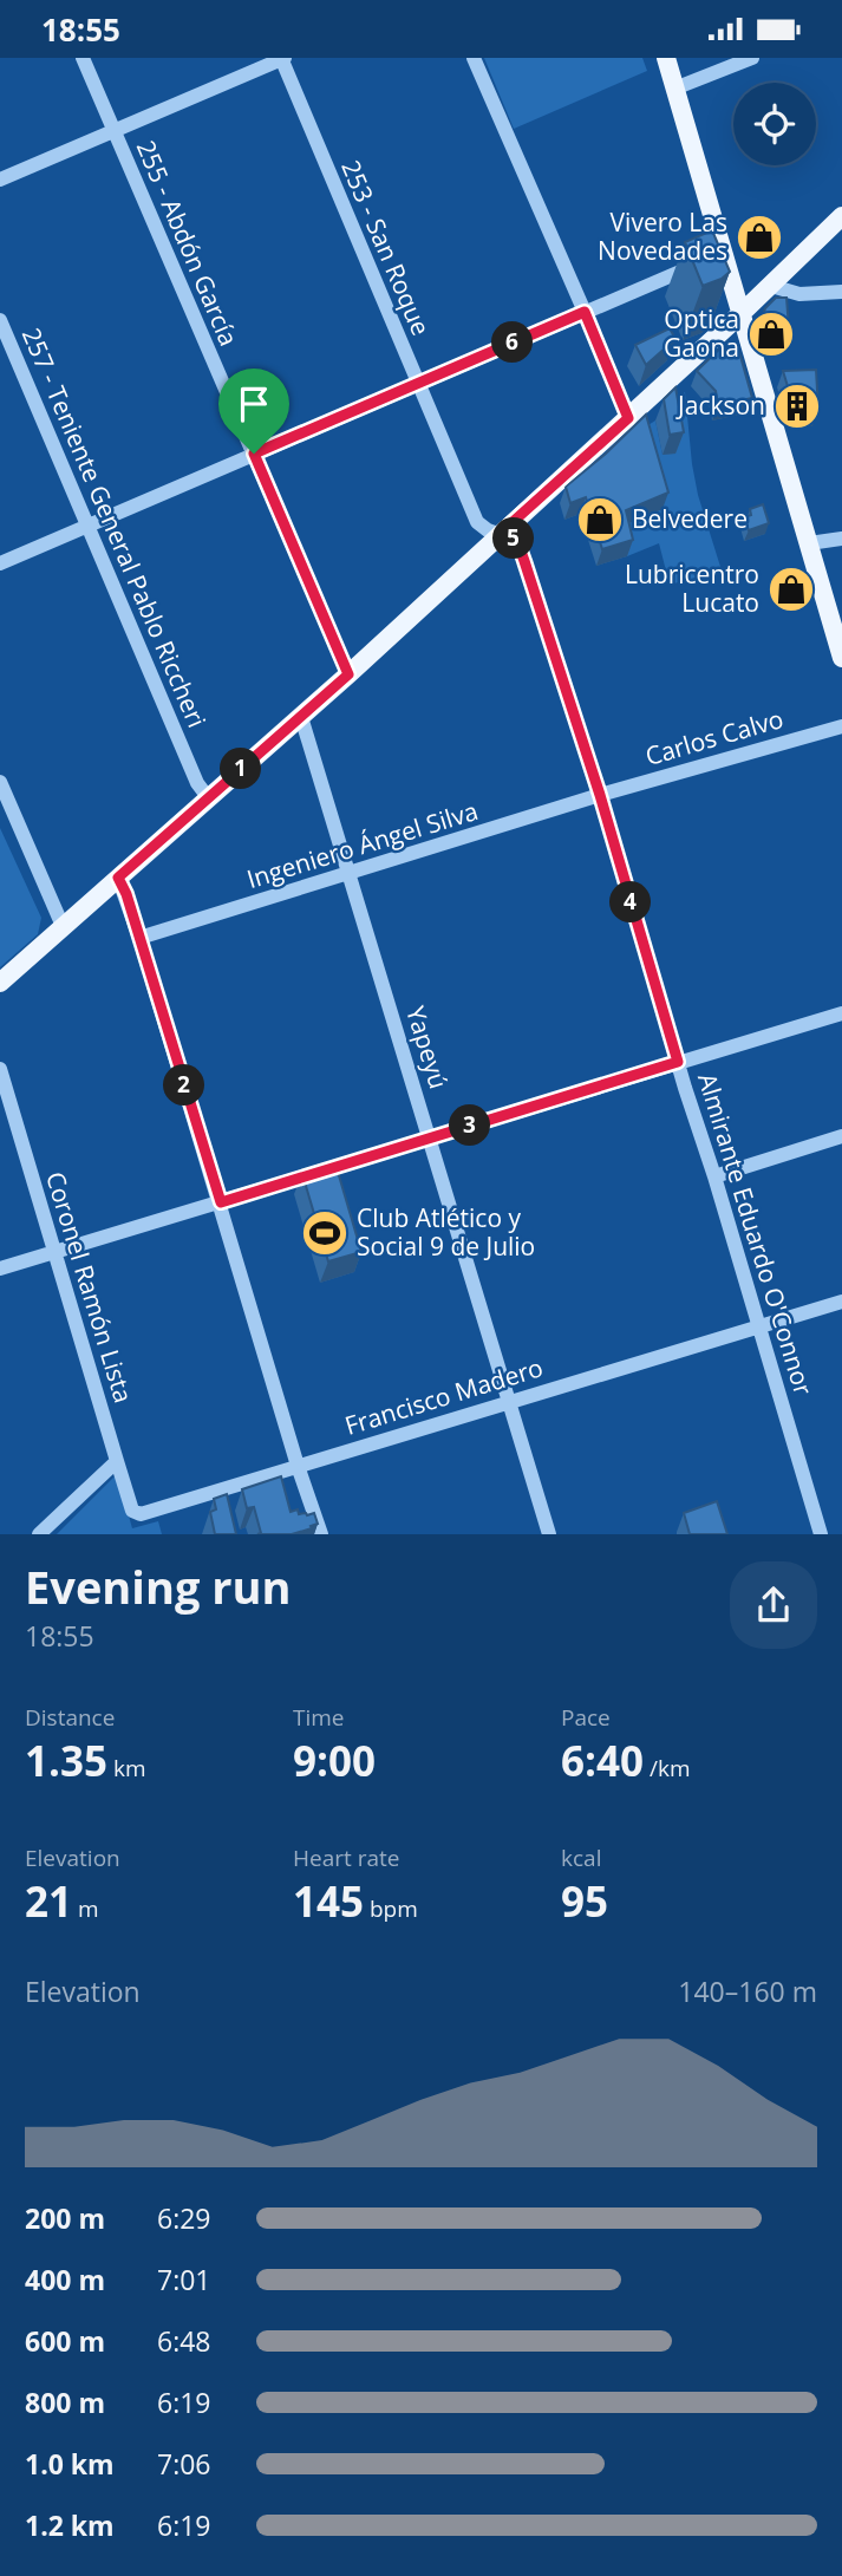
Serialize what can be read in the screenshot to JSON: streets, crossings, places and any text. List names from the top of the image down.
{
  "streets": {
    "street": [
      "255 - Abdón García",
      "253 - San Roque",
      "257 - Teniente General Pablo Riccheri",
      "Carlos Calvo",
      "Ingeniero Ángel Silva",
      "Yapeyú",
      "Almirante Eduardo O'Connor",
      "Coronel Ramón Lista",
      "Francisco Madero"
    ]
  },
  "crossings": [
    ["253 - San Roque", "Almirante Eduardo O'Connor"],
    ["Carlos Calvo", "Ingeniero Ángel Silva"],
    ["Carlos Calvo", "Almirante Eduardo O'Connor"],
    ["Ingeniero Ángel Silva", "Yapeyú"],
    ["Ingeniero Ángel Silva", "Almirante Eduardo O'Connor"],
    ["Yapeyú", "Francisco Madero"],
    ["Almirante Eduardo O'Connor", "Francisco Madero"],
    ["Coronel Ramón Lista", "Francisco Madero"]
  ],
  "places": {
    "shop": [
      "Vivero Las Novedades",
      "Optica Gaona",
      "Belvedere",
      "Lubricentro Lucato"
    ],
    "building": ["Jackson"],
    "sports": ["Club Atlético y Social 9 de Julio"]
  },
  "page": {
    "status": "18:55",
    "pins": [
      "6",
      "5",
      "1",
      "4",
      "2",
      "3"
    ],
    "heading": ["Evening run", "18:55"],
    "stats": [
      ["Distance", "1.35 km"],
      ["Time", "9:00"],
      ["Pace", "6:40 /km"],
      ["Elevation", "21 m"],
      ["Heart rate", "145 bpm"],
      ["kcal", "95"]
    ],
    "chart": ["Elevation", "140–160 m"],
    "list": [
      {
        "name": "200 m",
        "note": "6:29"
      },
      {
        "name": "400 m",
        "note": "7:01"
      },
      {
        "name": "600 m",
        "note": "6:48"
      },
      {
        "name": "800 m",
        "note": "6:19"
      },
      {
        "name": "1.0 km",
        "note": "7:06"
      },
      {
        "name": "1.2 km",
        "note": "6:19"
      }
    ]
  }
}
